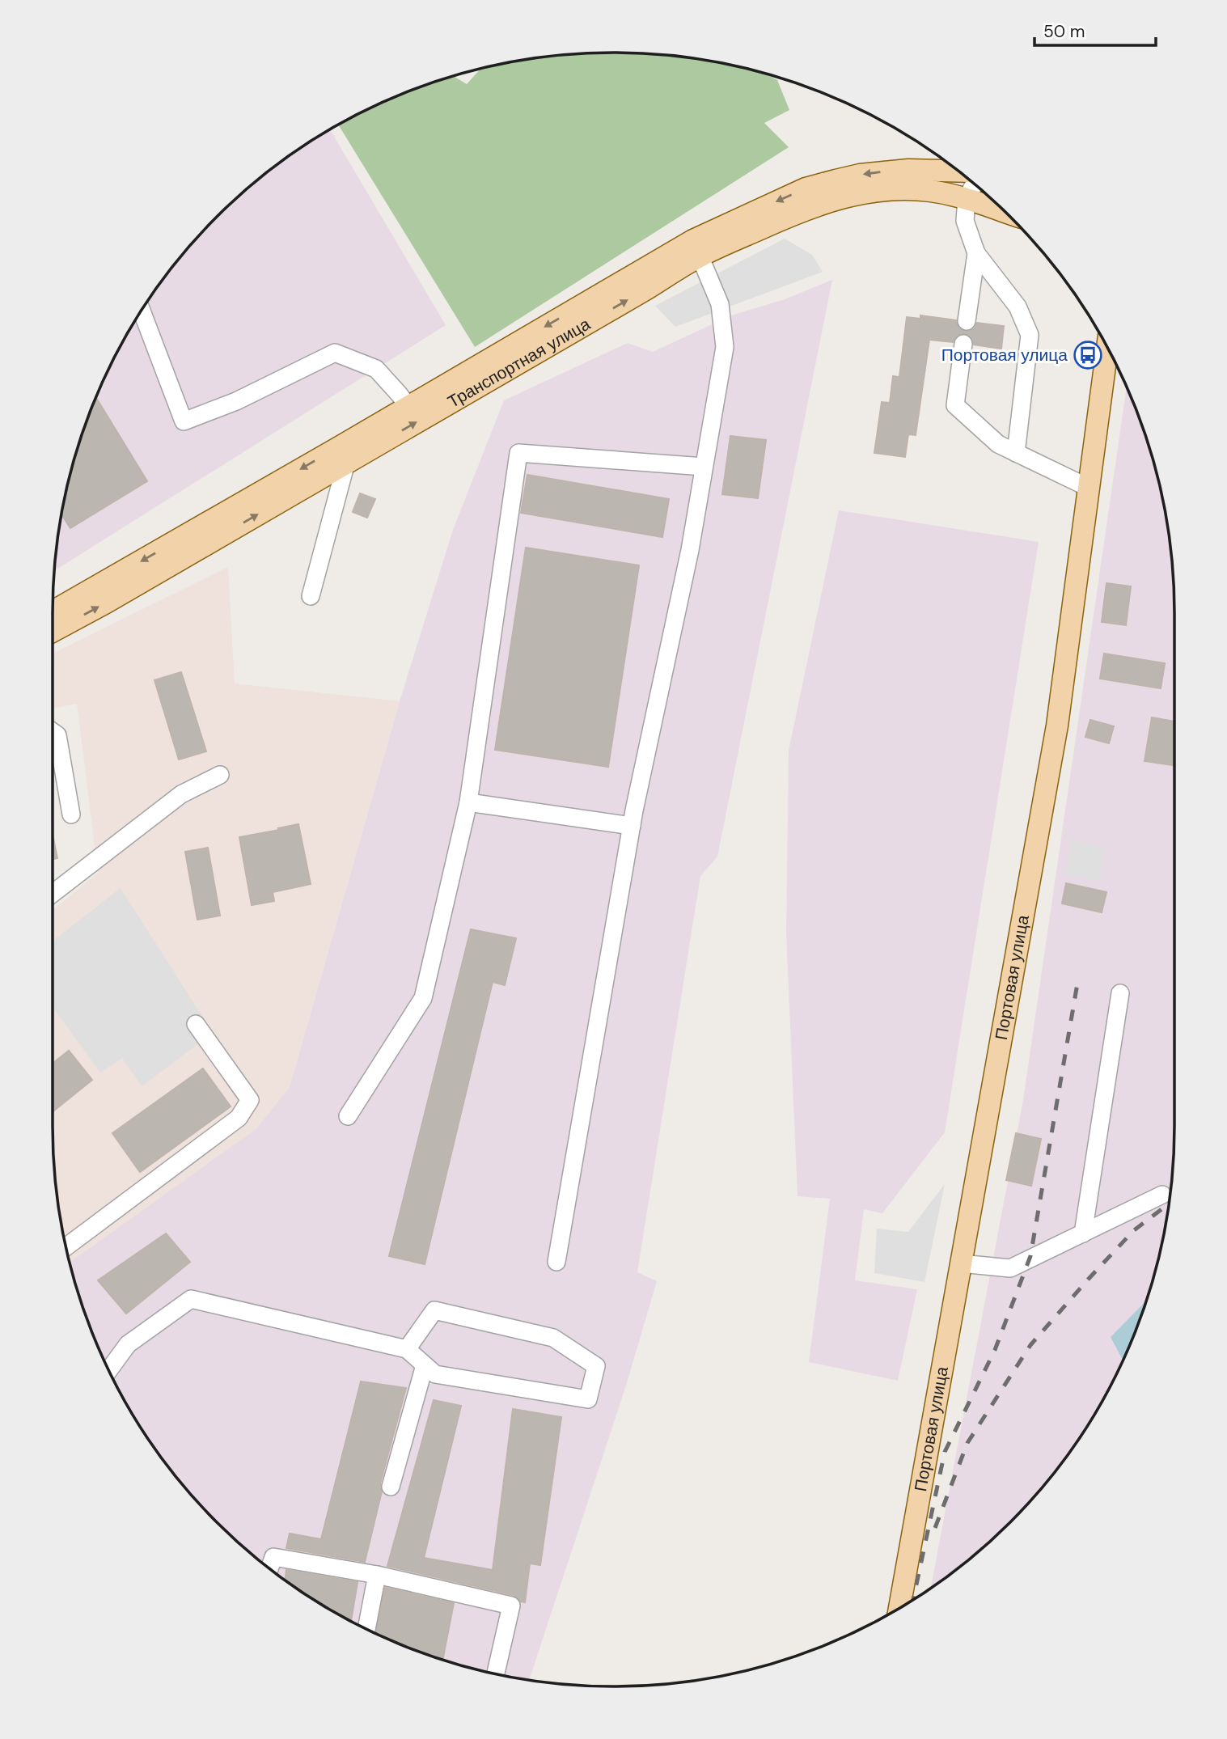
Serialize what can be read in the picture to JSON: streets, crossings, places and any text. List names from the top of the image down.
{
  "streets": {
    "main road": ["Транспортная улица", "Портовая улица"]
  },
  "places": {
    "bus stop": ["Портовая улица"]
  },
  "scale_bar": "50 m"
}
